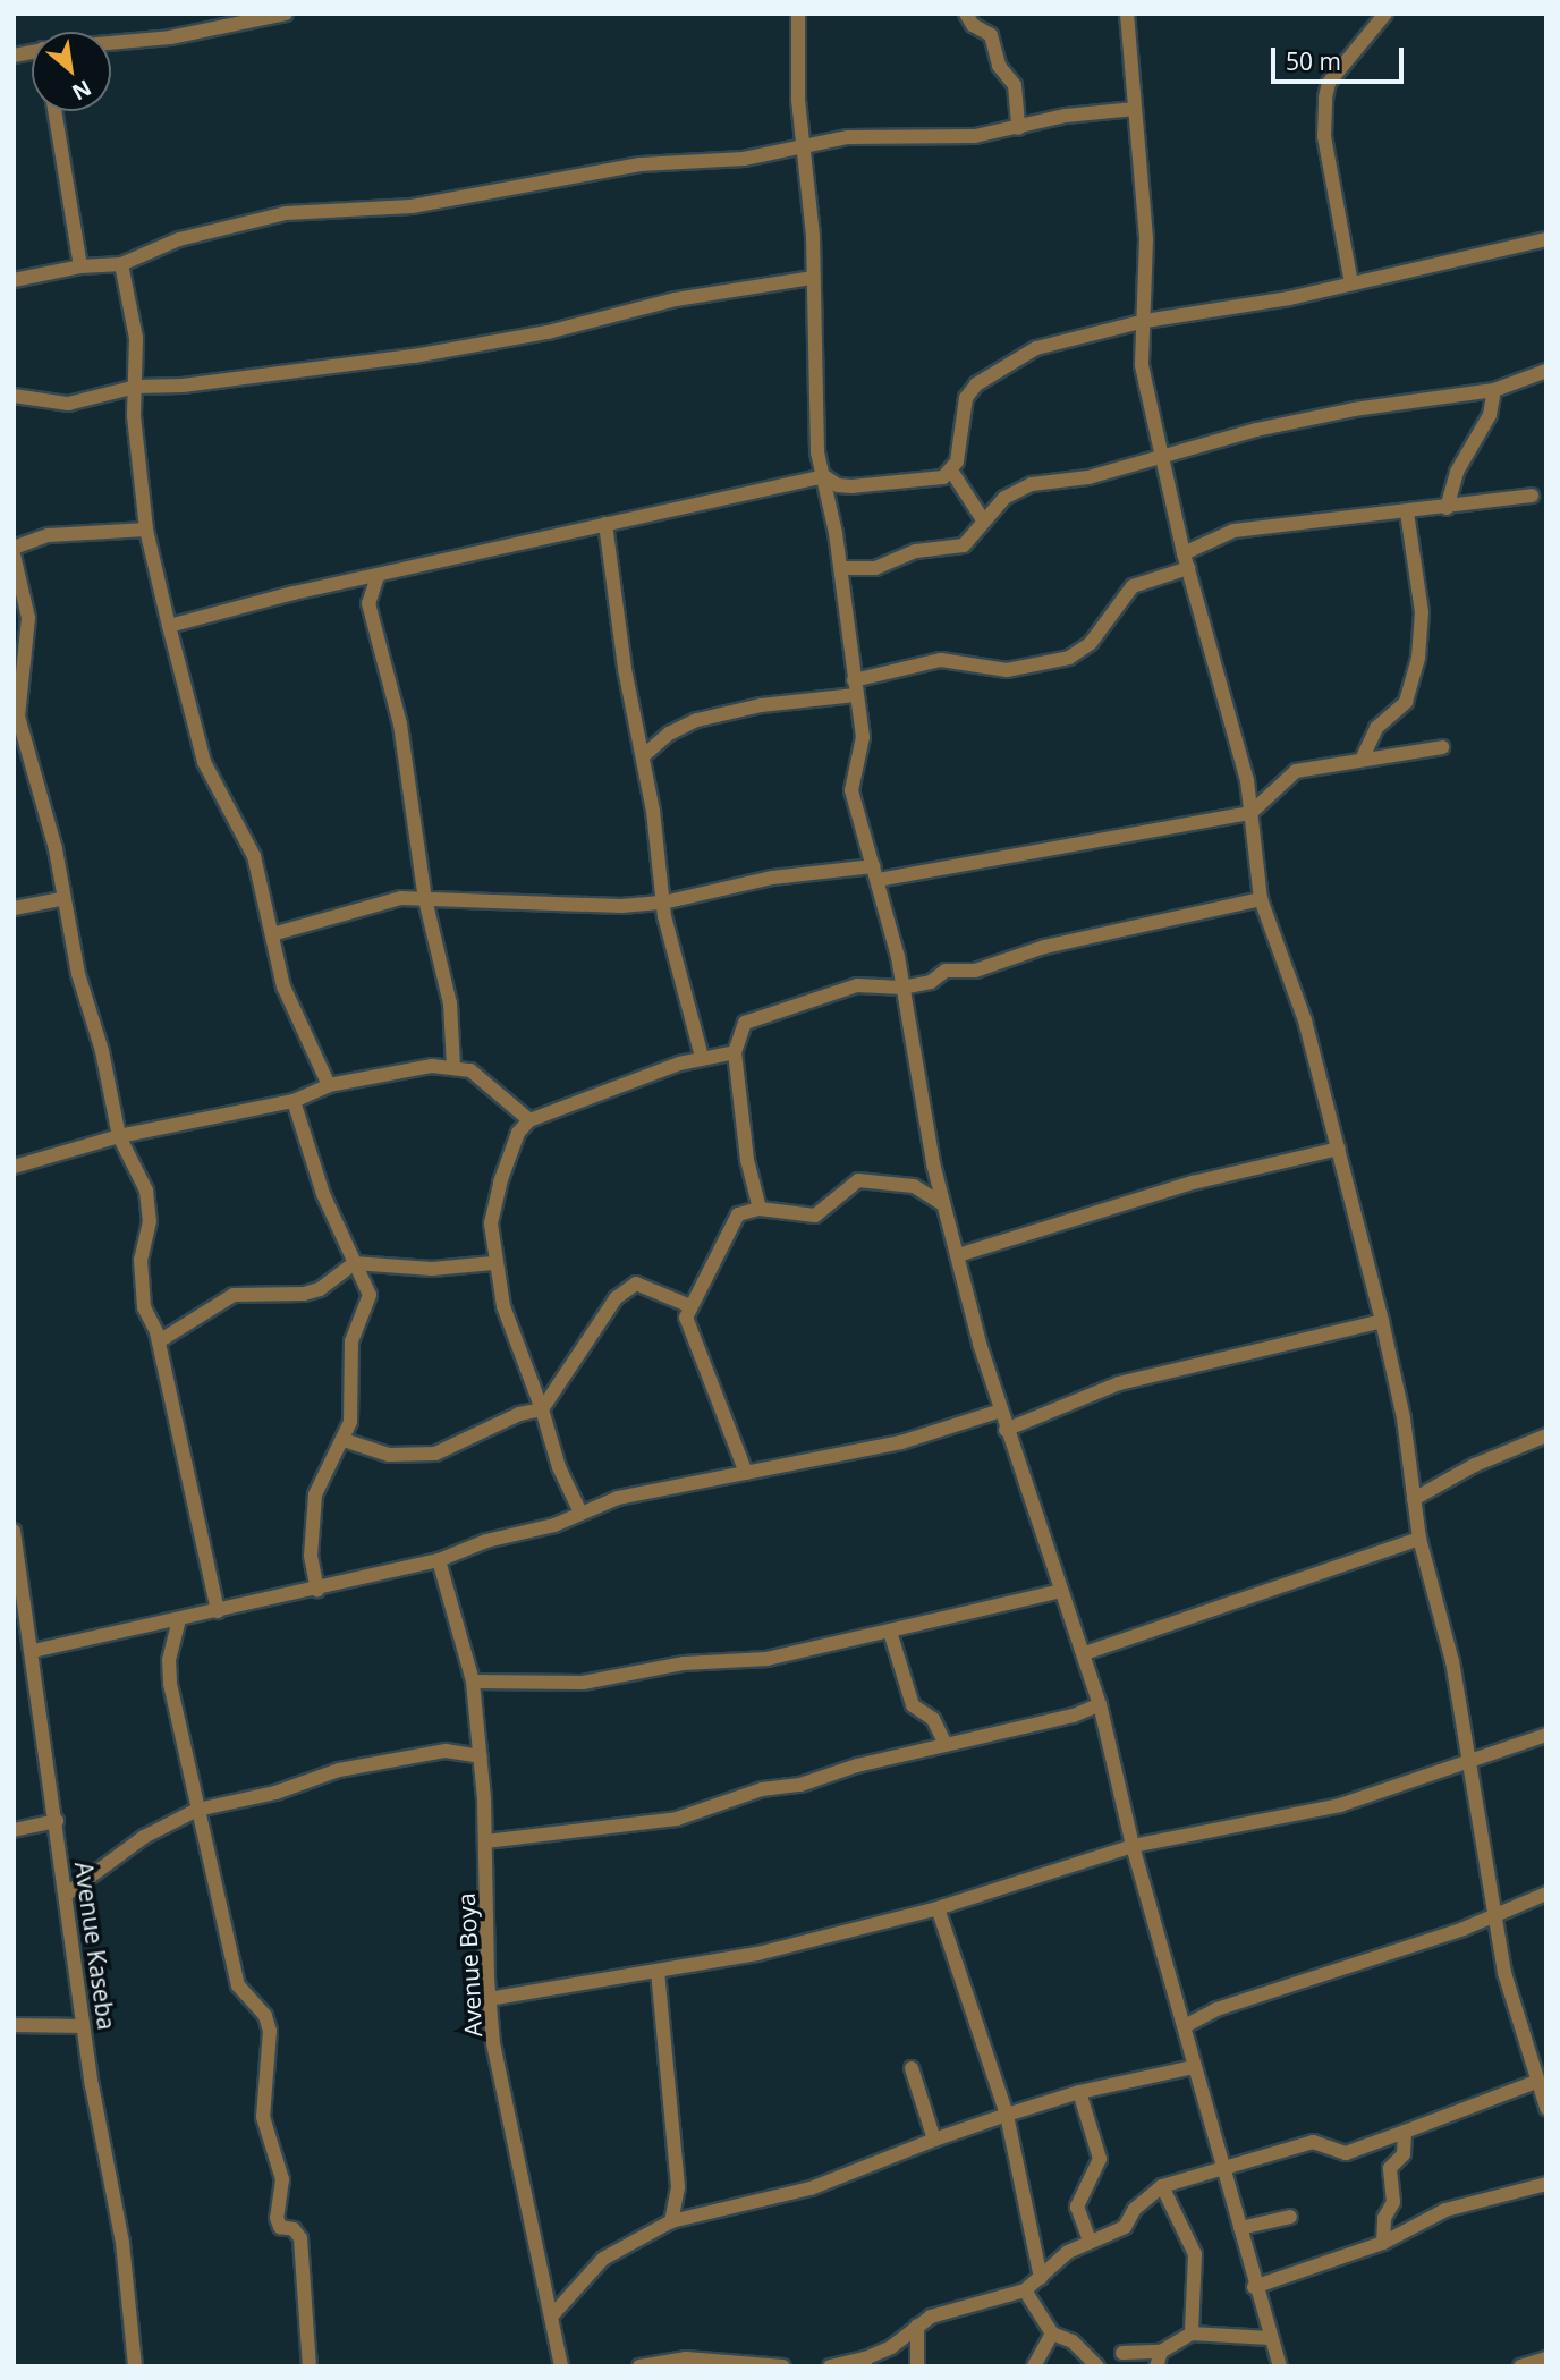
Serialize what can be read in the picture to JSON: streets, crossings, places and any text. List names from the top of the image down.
{
  "streets": {
    "street": ["Avenue Kaseba", "Avenue Boya"]
  },
  "scale_bar": "50 m",
  "north": "bottom right"
}
